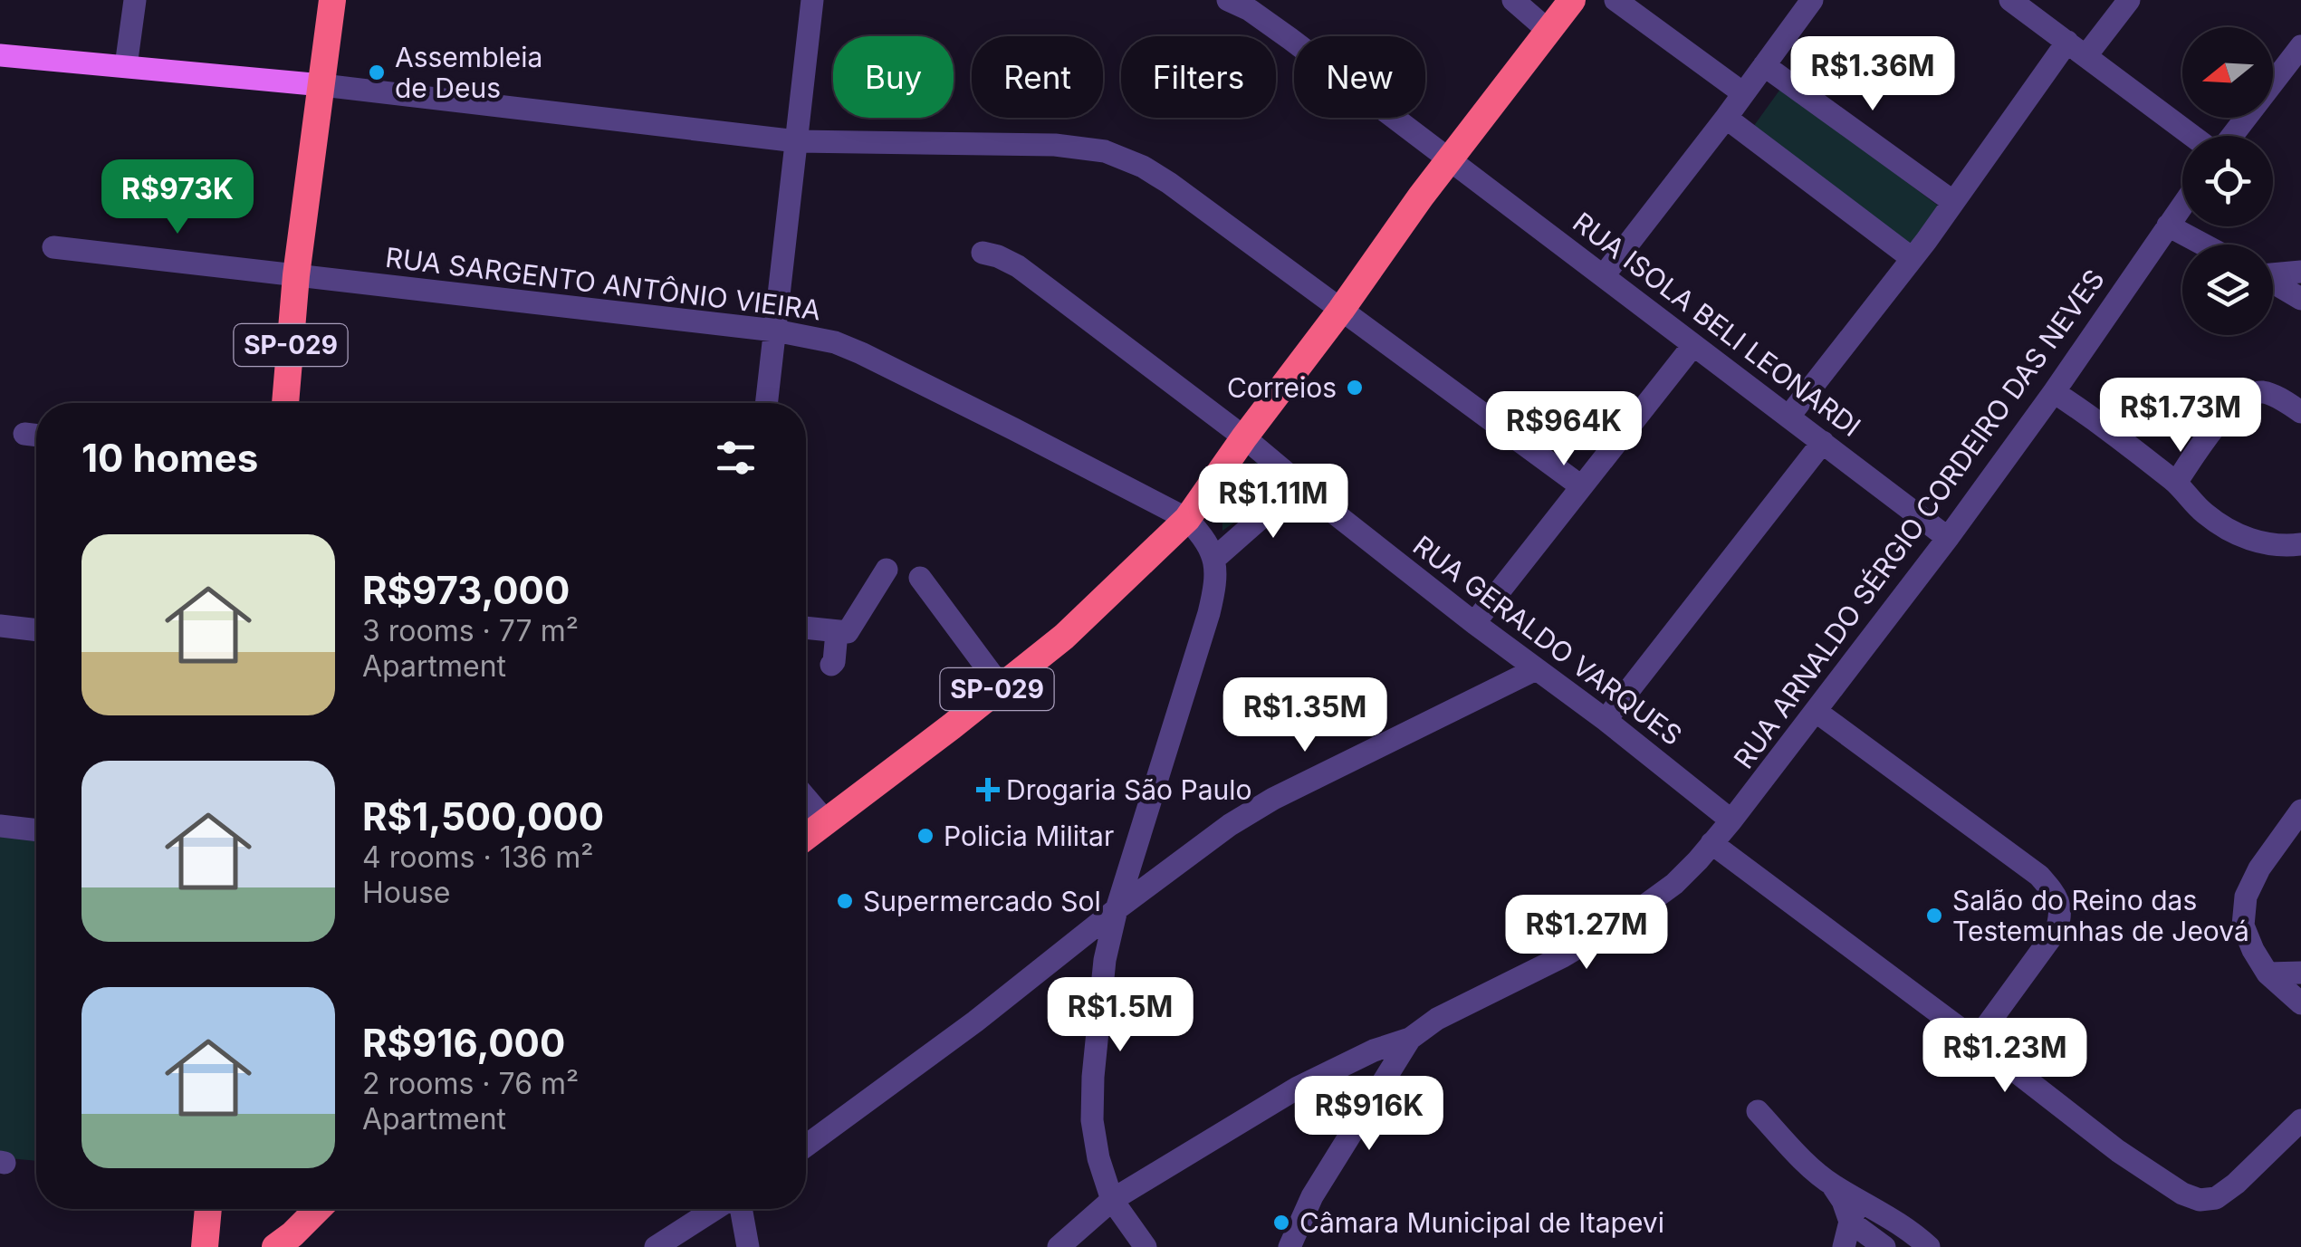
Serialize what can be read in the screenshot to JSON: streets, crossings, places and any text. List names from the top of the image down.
{
  "streets": {
    "highway": ["SP-029"],
    "street": [
      "RUA SARGENTO ANTÔNIO VIEIRA",
      "RUA ISOLA BELI LEONARDI",
      "RUA ARNALDO SÉRGIO CORDEIRO DAS NEVES",
      "RUA GERALDO VARQUES"
    ]
  },
  "crossings": [
    ["RUA SARGENTO ANTÔNIO VIEIRA", "SP-029"],
    ["RUA ISOLA BELI LEONARDI", "SP-029"],
    ["RUA ISOLA BELI LEONARDI", "RUA ARNALDO SÉRGIO CORDEIRO DAS NEVES"],
    ["SP-029", "RUA GERALDO VARQUES"],
    ["RUA ARNALDO SÉRGIO CORDEIRO DAS NEVES", "RUA GERALDO VARQUES"]
  ],
  "places": {
    "other": [
      "Assembleia de Deus",
      "Correios",
      "Policia Militar",
      "Supermercado Sol",
      "Salão do Reino das Testemunhas de Jeová",
      "Câmara Municipal de Itapevi"
    ],
    "health": ["Drogaria São Paulo"]
  },
  "north": "left",
  "page": {
    "price": [
      "R$1.36M",
      "R$973K",
      "R$1.73M",
      "R$964K",
      "R$1.11M",
      "R$1.35M",
      "R$1.27M",
      "R$1.5M",
      "R$1.23M",
      "R$916K"
    ],
    "chip": [
      "Buy",
      "Rent",
      "Filters",
      "New"
    ],
    "heading": "10 homes",
    "list": [
      {
        "name": "R$973,000",
        "note": "3 rooms · 77 m² · Apartment"
      },
      {
        "name": "R$1,500,000",
        "note": "4 rooms · 136 m² · House"
      },
      {
        "name": "R$916,000",
        "note": "2 rooms · 76 m² · Apartment"
      }
    ]
  }
}
